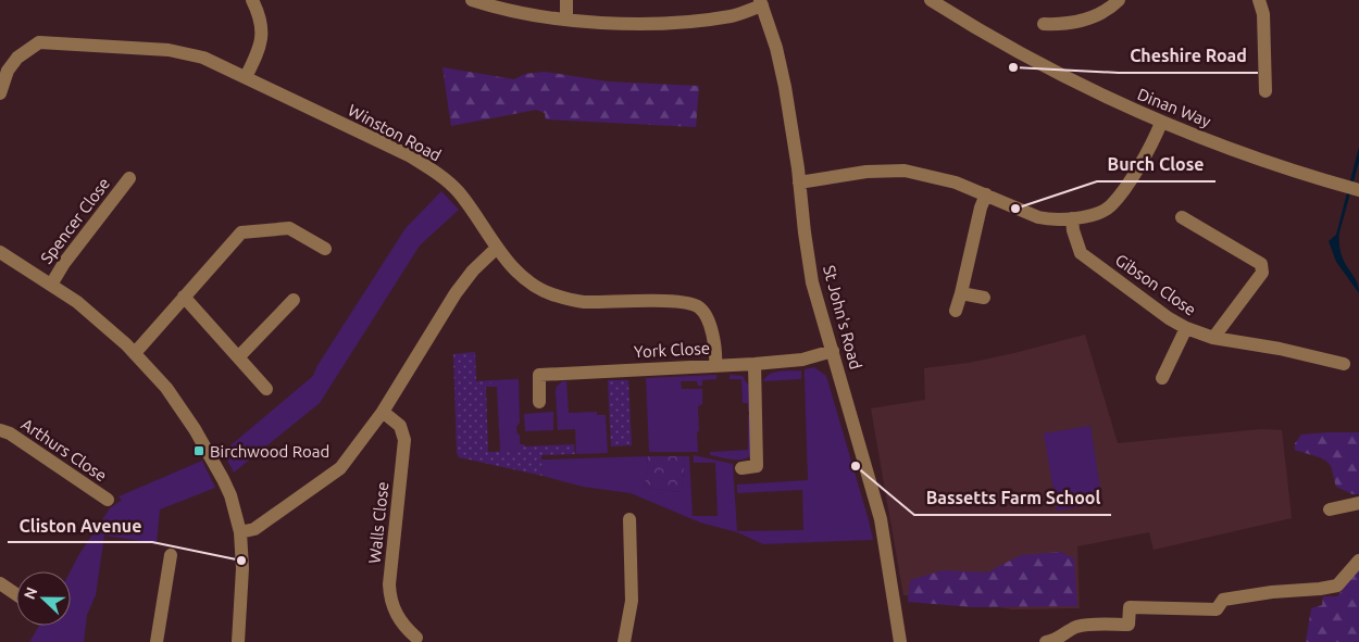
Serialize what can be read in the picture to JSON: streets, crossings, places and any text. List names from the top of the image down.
{
  "streets": {
    "street": [
      "Dinan Way",
      "Winston Road",
      "Spencer Close",
      "Gibson Close",
      "St John's Road",
      "York Close",
      "Arthurs Close",
      "Walls Close"
    ]
  },
  "crossings": [
    ["Winston Road", "York Close"],
    ["St John's Road", "York Close"]
  ],
  "places": {
    "other": [
      "Cheshire Road",
      "Burch Close",
      "Bassetts Farm School",
      "Cliston Avenue"
    ],
    "transit": ["Birchwood Road"]
  },
  "north": "left"
}
